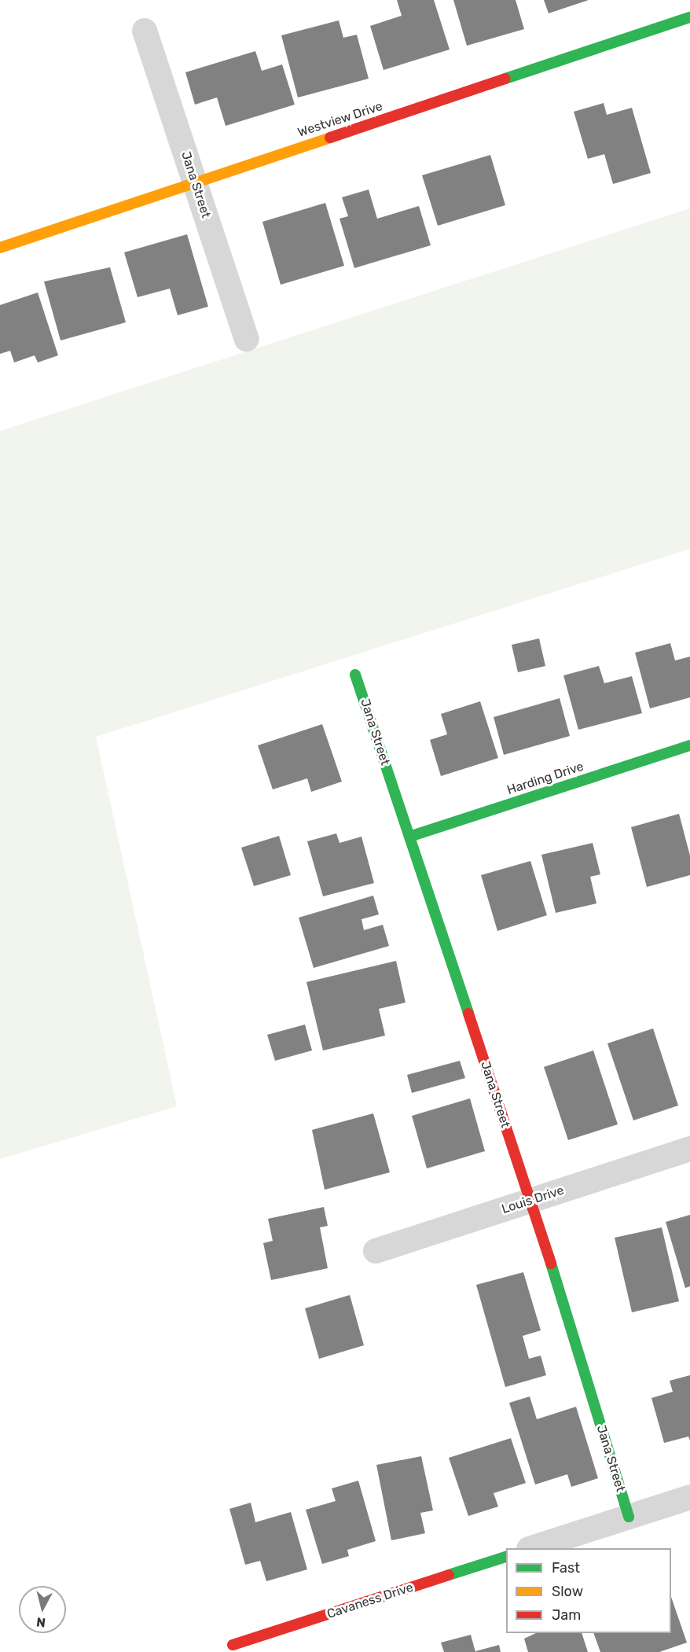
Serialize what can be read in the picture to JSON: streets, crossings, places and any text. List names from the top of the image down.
{
  "streets": {
    "street": [
      "Westview Drive",
      "Jana Street",
      "Harding Drive",
      "Louis Drive",
      "Cavaness Drive"
    ]
  },
  "crossings": [
    ["Westview Drive", "Jana Street"],
    ["Jana Street", "Harding Drive"],
    ["Jana Street", "Louis Drive"]
  ],
  "legend": ["Fast", "Slow", "Jam"],
  "north": "bottom"
}
